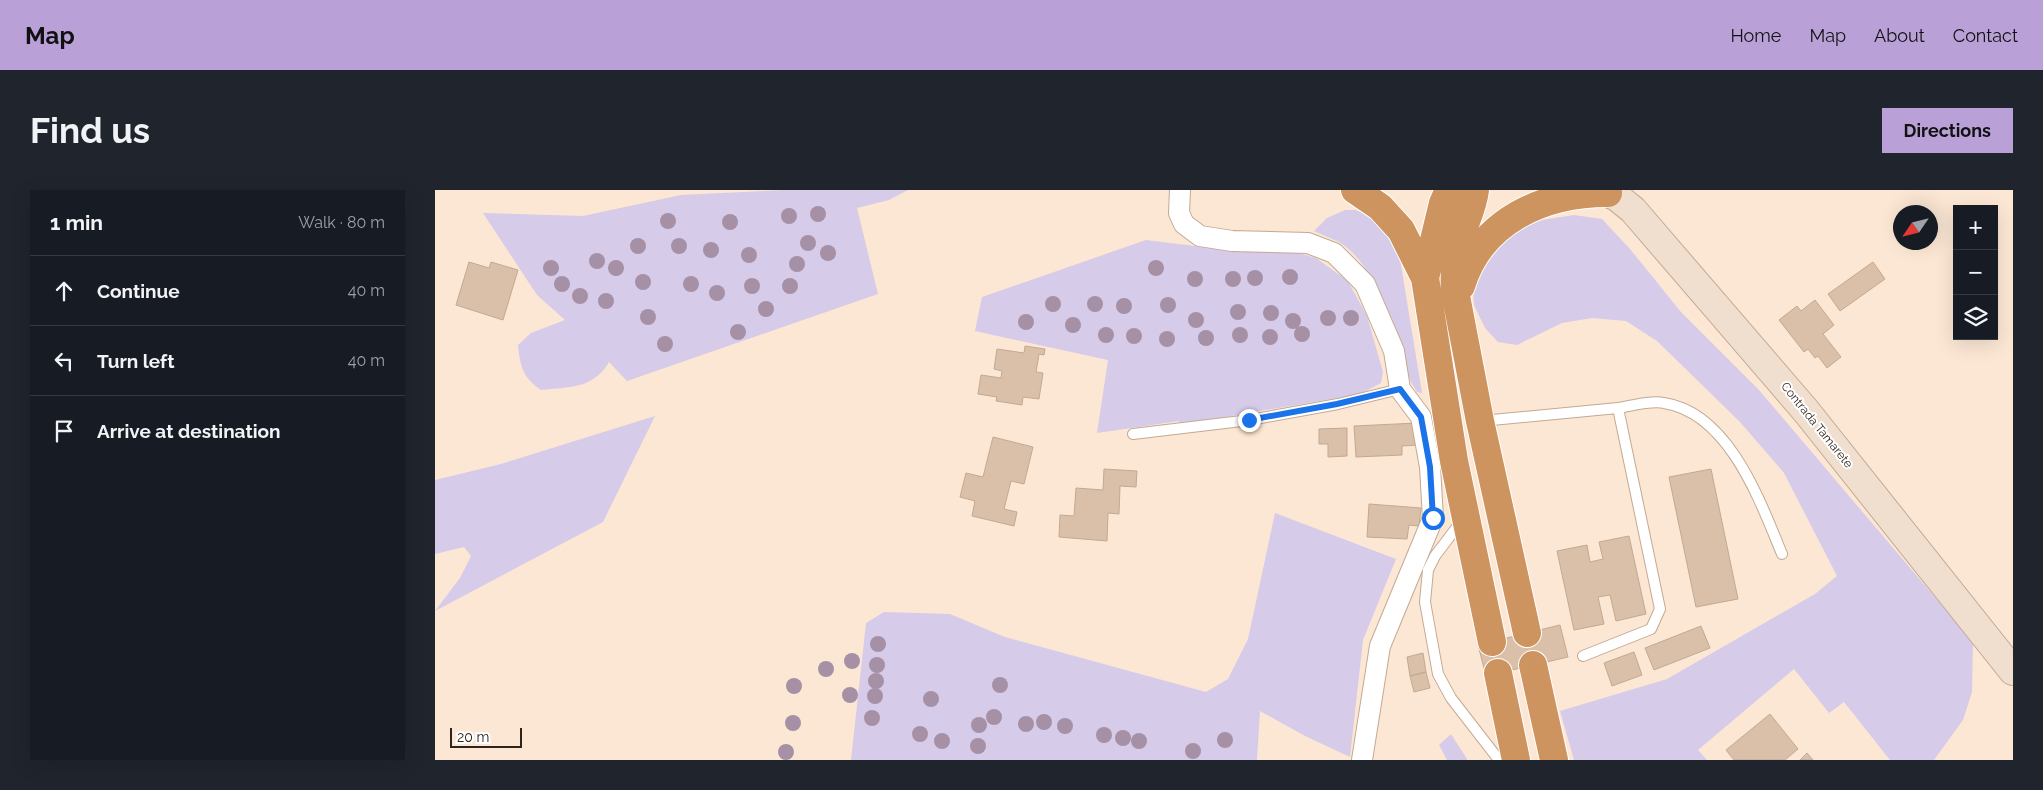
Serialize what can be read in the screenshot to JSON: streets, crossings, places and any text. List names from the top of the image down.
{
  "streets": {
    "main road": ["Contrada Tamarete"]
  },
  "scale_bar": "20 m",
  "north": "bottom left",
  "page": {
    "header": "Map",
    "nav": [
      "Home",
      "Map",
      "About",
      "Contact"
    ],
    "buttons": "Directions",
    "title": "Find us",
    "heading": ["1 min", "Walk · 80 m"],
    "map_buttons": ["+", "−"],
    "list": [
      ["Continue", "40 m"],
      ["Turn left", "40 m"],
      "Arrive at destination"
    ],
    "scale": "20 m"
  }
}
